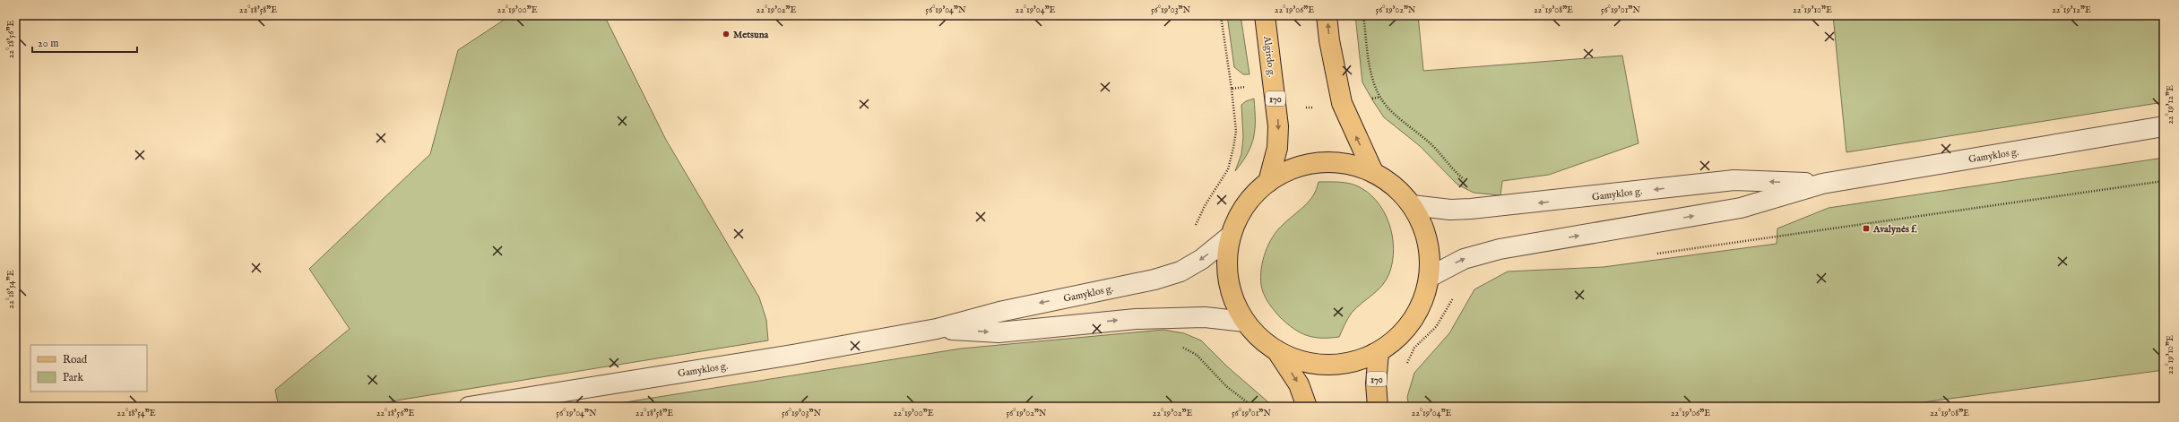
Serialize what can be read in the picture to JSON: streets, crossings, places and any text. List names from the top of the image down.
{
  "streets": {
    "main road": ["Algirdo g.", "170"],
    "street": ["Gamyklos g."]
  },
  "places": {
    "other": ["Metsuna"],
    "transit": ["Avalynės f."]
  },
  "legend": ["Road", "Park"],
  "scale_bar": "20 m",
  "coordinates": [
    "22°18'58\"E",
    "22°19'00\"E",
    "22°19'02\"E",
    "56°19'04\"N",
    "22°19'04\"E",
    "56°19'03\"N",
    "22°19'06\"E",
    "56°19'02\"N",
    "22°19'08\"E",
    "56°19'01\"N",
    "22°19'10\"E",
    "22°19'12\"E",
    "22°18'56\"E",
    "22°18'54\"E"
  ]
}
